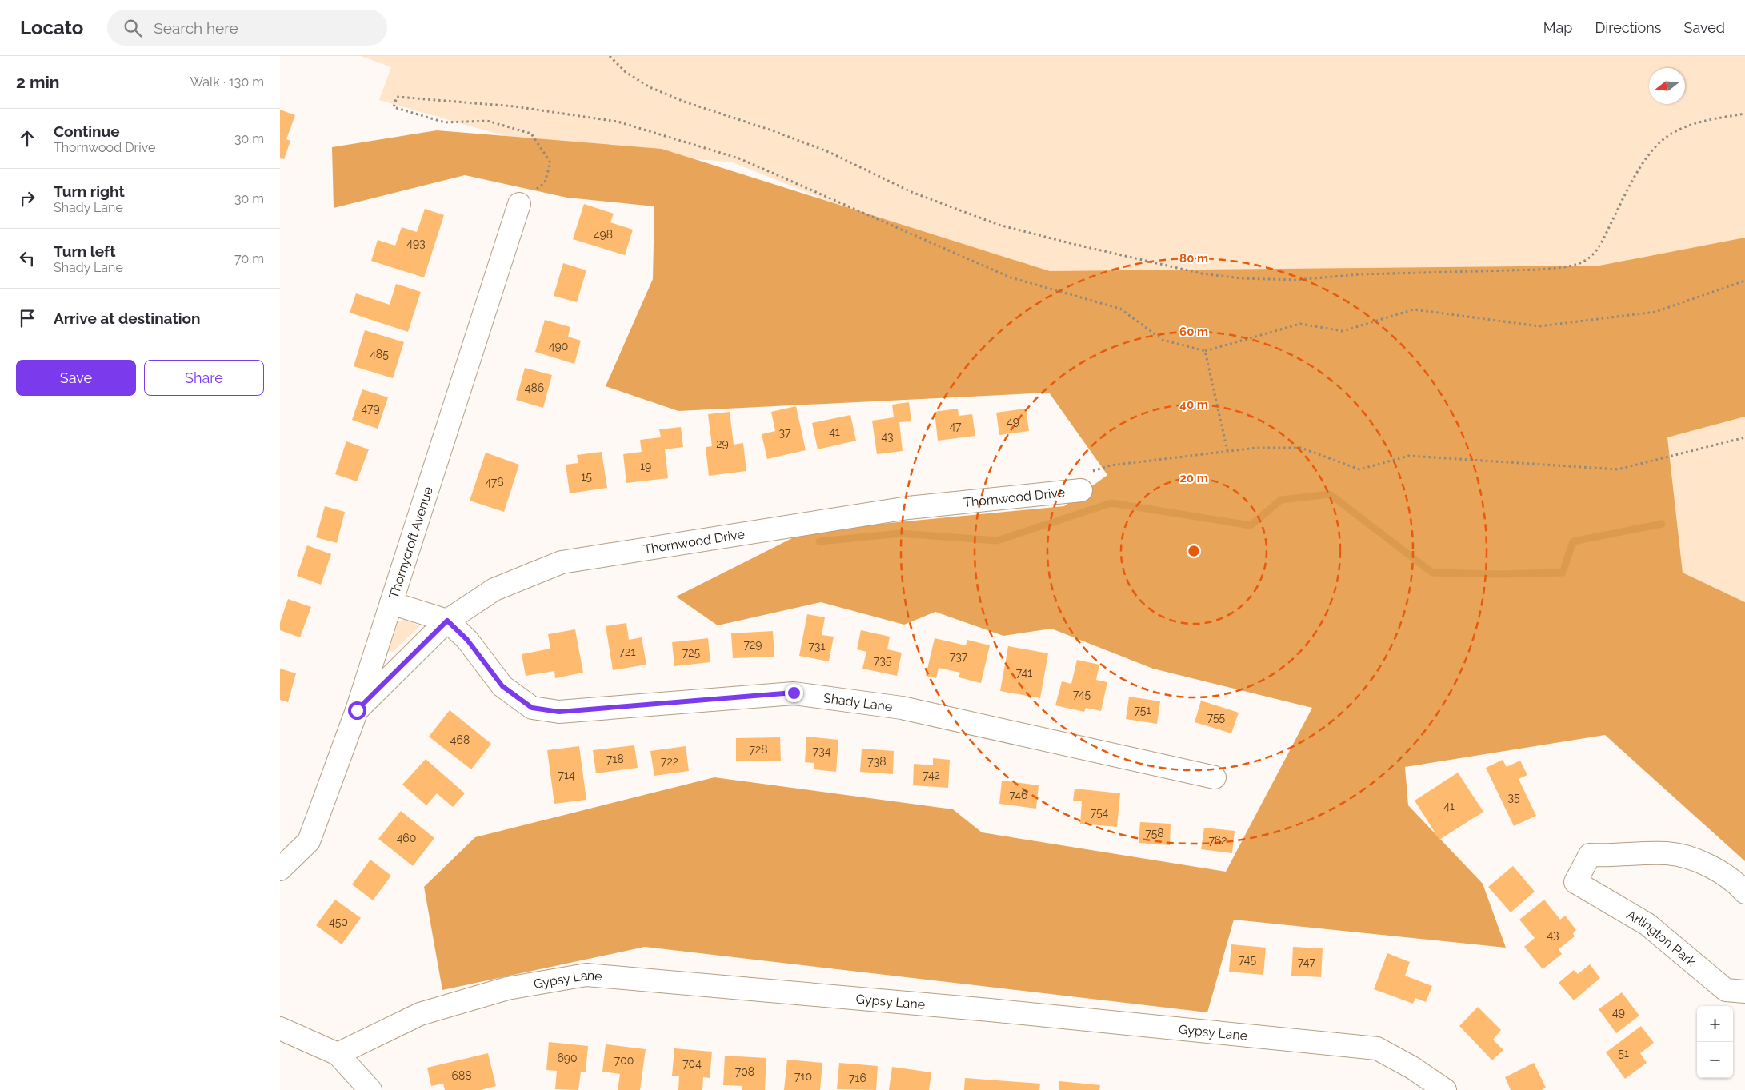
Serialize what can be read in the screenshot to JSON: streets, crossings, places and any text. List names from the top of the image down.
{
  "streets": {
    "street": [
      "Thornwood Drive",
      "Thornycroft Avenue",
      "Shady Lane",
      "Arlington Park",
      "Gypsy Lane"
    ]
  },
  "crossings": [
    ["Thornwood Drive", "Thornycroft Avenue"],
    ["Thornwood Drive", "Shady Lane"],
    ["Thornycroft Avenue", "Shady Lane"]
  ],
  "house_numbers": [
    "498",
    "493",
    "490",
    "485",
    "486",
    "479",
    "49",
    "47",
    "41",
    "37",
    "43",
    "29",
    "19",
    "15",
    "476",
    "729",
    "731",
    "721",
    "725",
    "737",
    "735",
    "741",
    "745",
    "751",
    "755",
    "468",
    "728",
    "734",
    "718",
    "722",
    "738",
    "714",
    "742",
    "746",
    "35",
    "41",
    "754",
    "758",
    "460",
    "762",
    "450",
    "43",
    "745",
    "747",
    "49",
    "51",
    "690",
    "700",
    "704",
    "708",
    "688",
    "710",
    "716"
  ],
  "north": "left",
  "page": {
    "header": "Locato",
    "search": "Search here",
    "nav": ["Map", "Directions", "Saved"],
    "heading": ["2 min", "Walk · 130 m"],
    "list": [
      ["Continue", "Thornwood Drive", "30 m"],
      ["Turn right", "Shady Lane", "30 m"],
      ["Turn left", "Shady Lane", "70 m"],
      "Arrive at destination"
    ],
    "buttons": ["Save", "Share"],
    "map_buttons": ["+", "−"]
  },
  "rings": [
    "80 m",
    "60 m",
    "40 m",
    "20 m"
  ]
}
